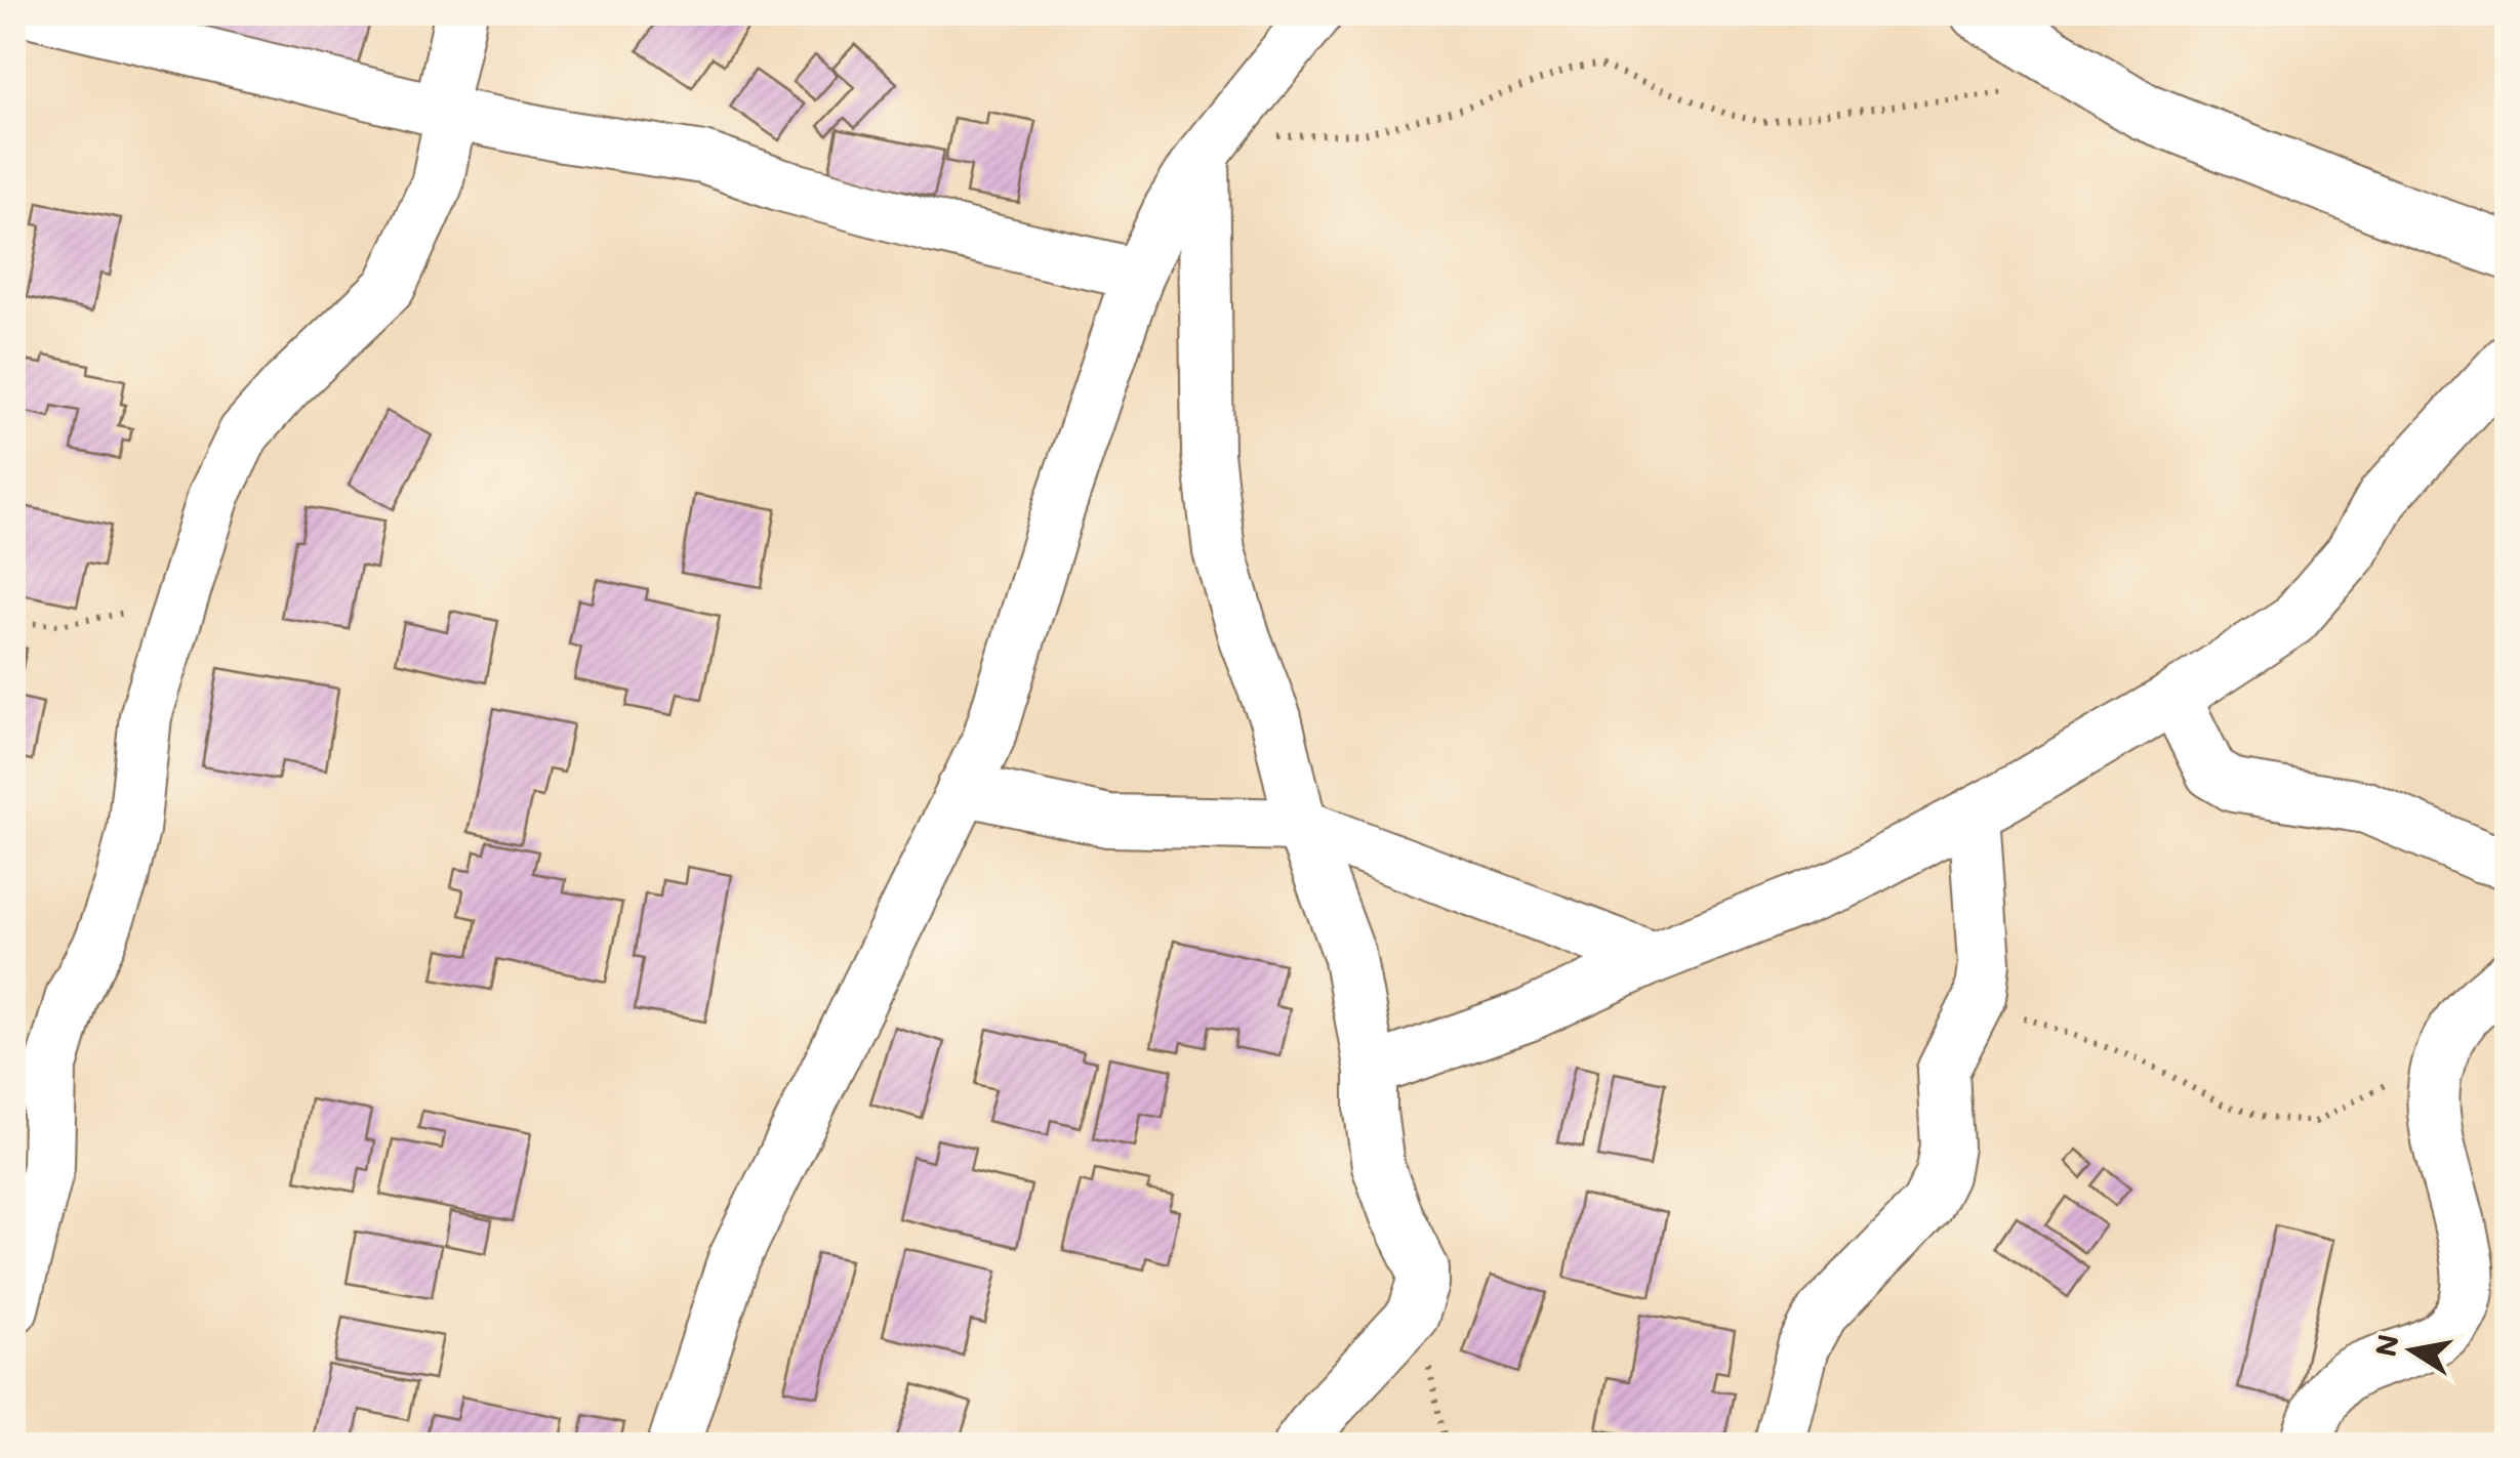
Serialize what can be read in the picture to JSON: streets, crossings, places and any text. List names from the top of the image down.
{
  "north": "left"
}
